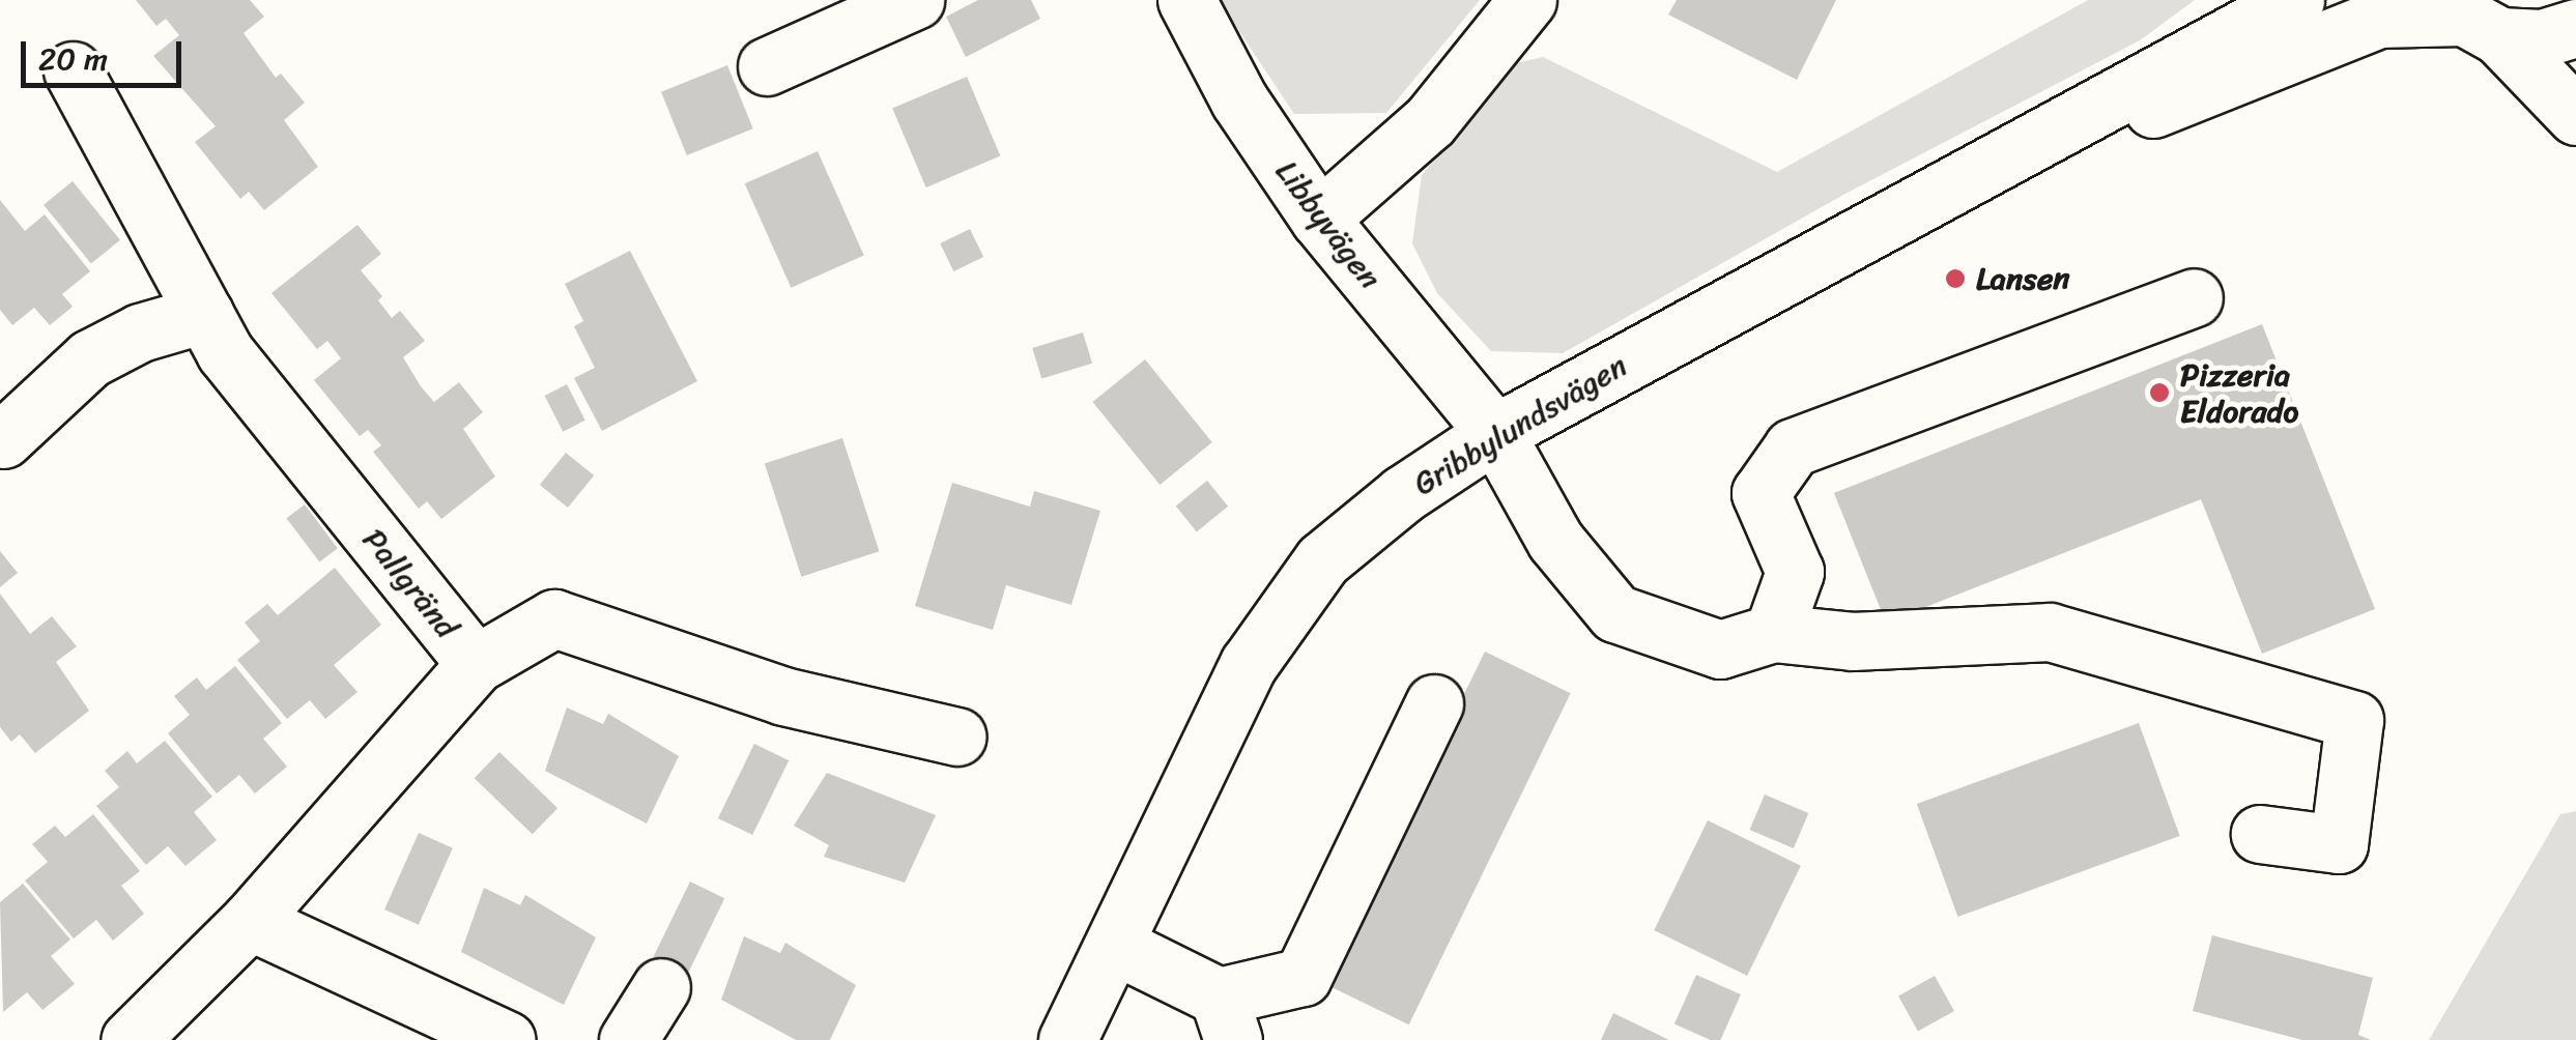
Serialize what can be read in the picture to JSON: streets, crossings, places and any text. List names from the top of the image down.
{
  "streets": {
    "street": ["Libbyvägen", "Gribbylundsvägen", "Pallgränd"]
  },
  "crossings": [
    ["Libbyvägen", "Gribbylundsvägen"]
  ],
  "places": ["Lansen", "Pizzeria Eldorado"],
  "scale_bar": "20 m"
}
